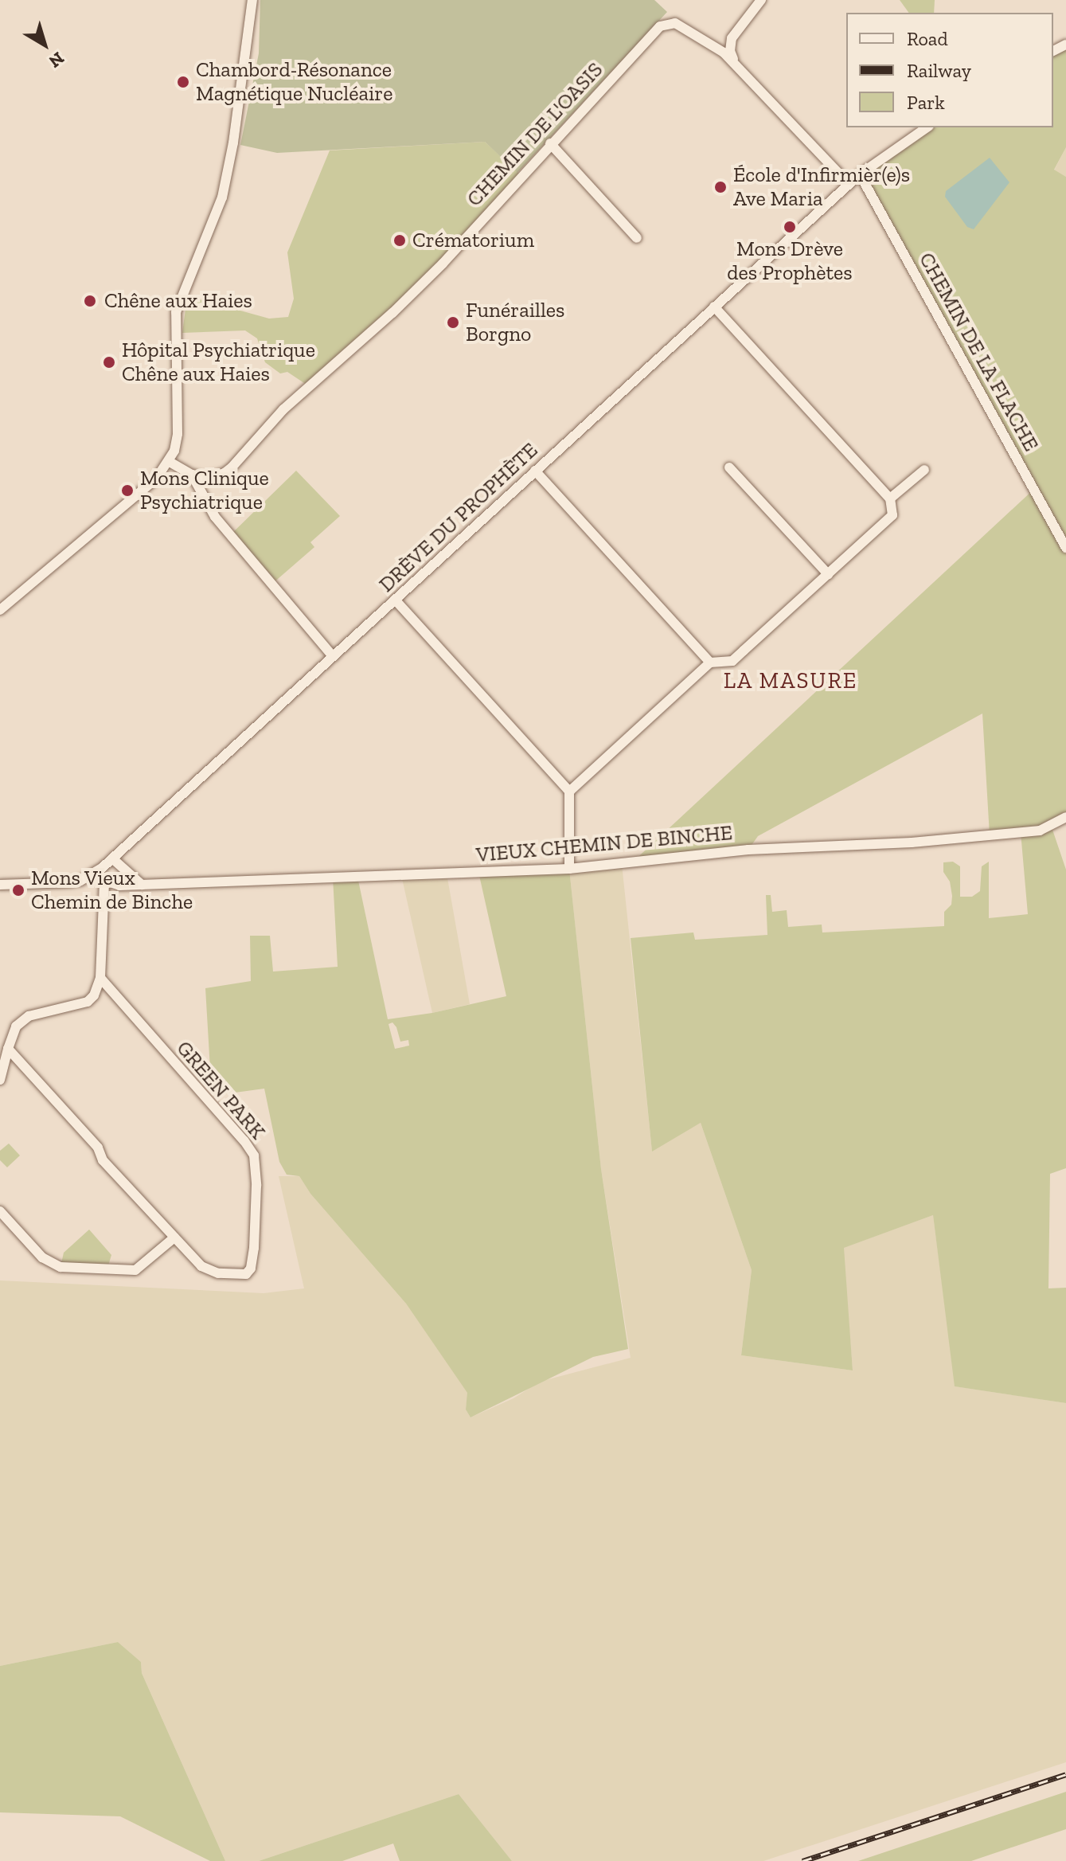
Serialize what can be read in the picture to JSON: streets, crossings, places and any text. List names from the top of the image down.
{
  "streets": {
    "street": [
      "CHEMIN DE L'OASIS",
      "CHEMIN DE LA FLACHE",
      "DRÈVE DU PROPHÈTE",
      "VIEUX CHEMIN DE BINCHE",
      "GREEN PARK"
    ]
  },
  "crossings": [
    ["CHEMIN DE L'OASIS", "DRÈVE DU PROPHÈTE"],
    ["CHEMIN DE LA FLACHE", "DRÈVE DU PROPHÈTE"],
    ["DRÈVE DU PROPHÈTE", "VIEUX CHEMIN DE BINCHE"]
  ],
  "districts": ["LA MASURE"],
  "places": [
    "Chambord-Résonance Magnétique Nucléaire",
    "École d'Infirmièr(e)s Ave Maria",
    "Mons Drève des Prophètes",
    "Crématorium",
    "Chêne aux Haies",
    "Funérailles Borgno",
    "Hôpital Psychiatrique Chêne aux Haies",
    "Mons Clinique Psychiatrique",
    "Mons Vieux Chemin de Binche"
  ],
  "legend": ["Road", "Railway", "Park"],
  "north": "bottom right"
}
